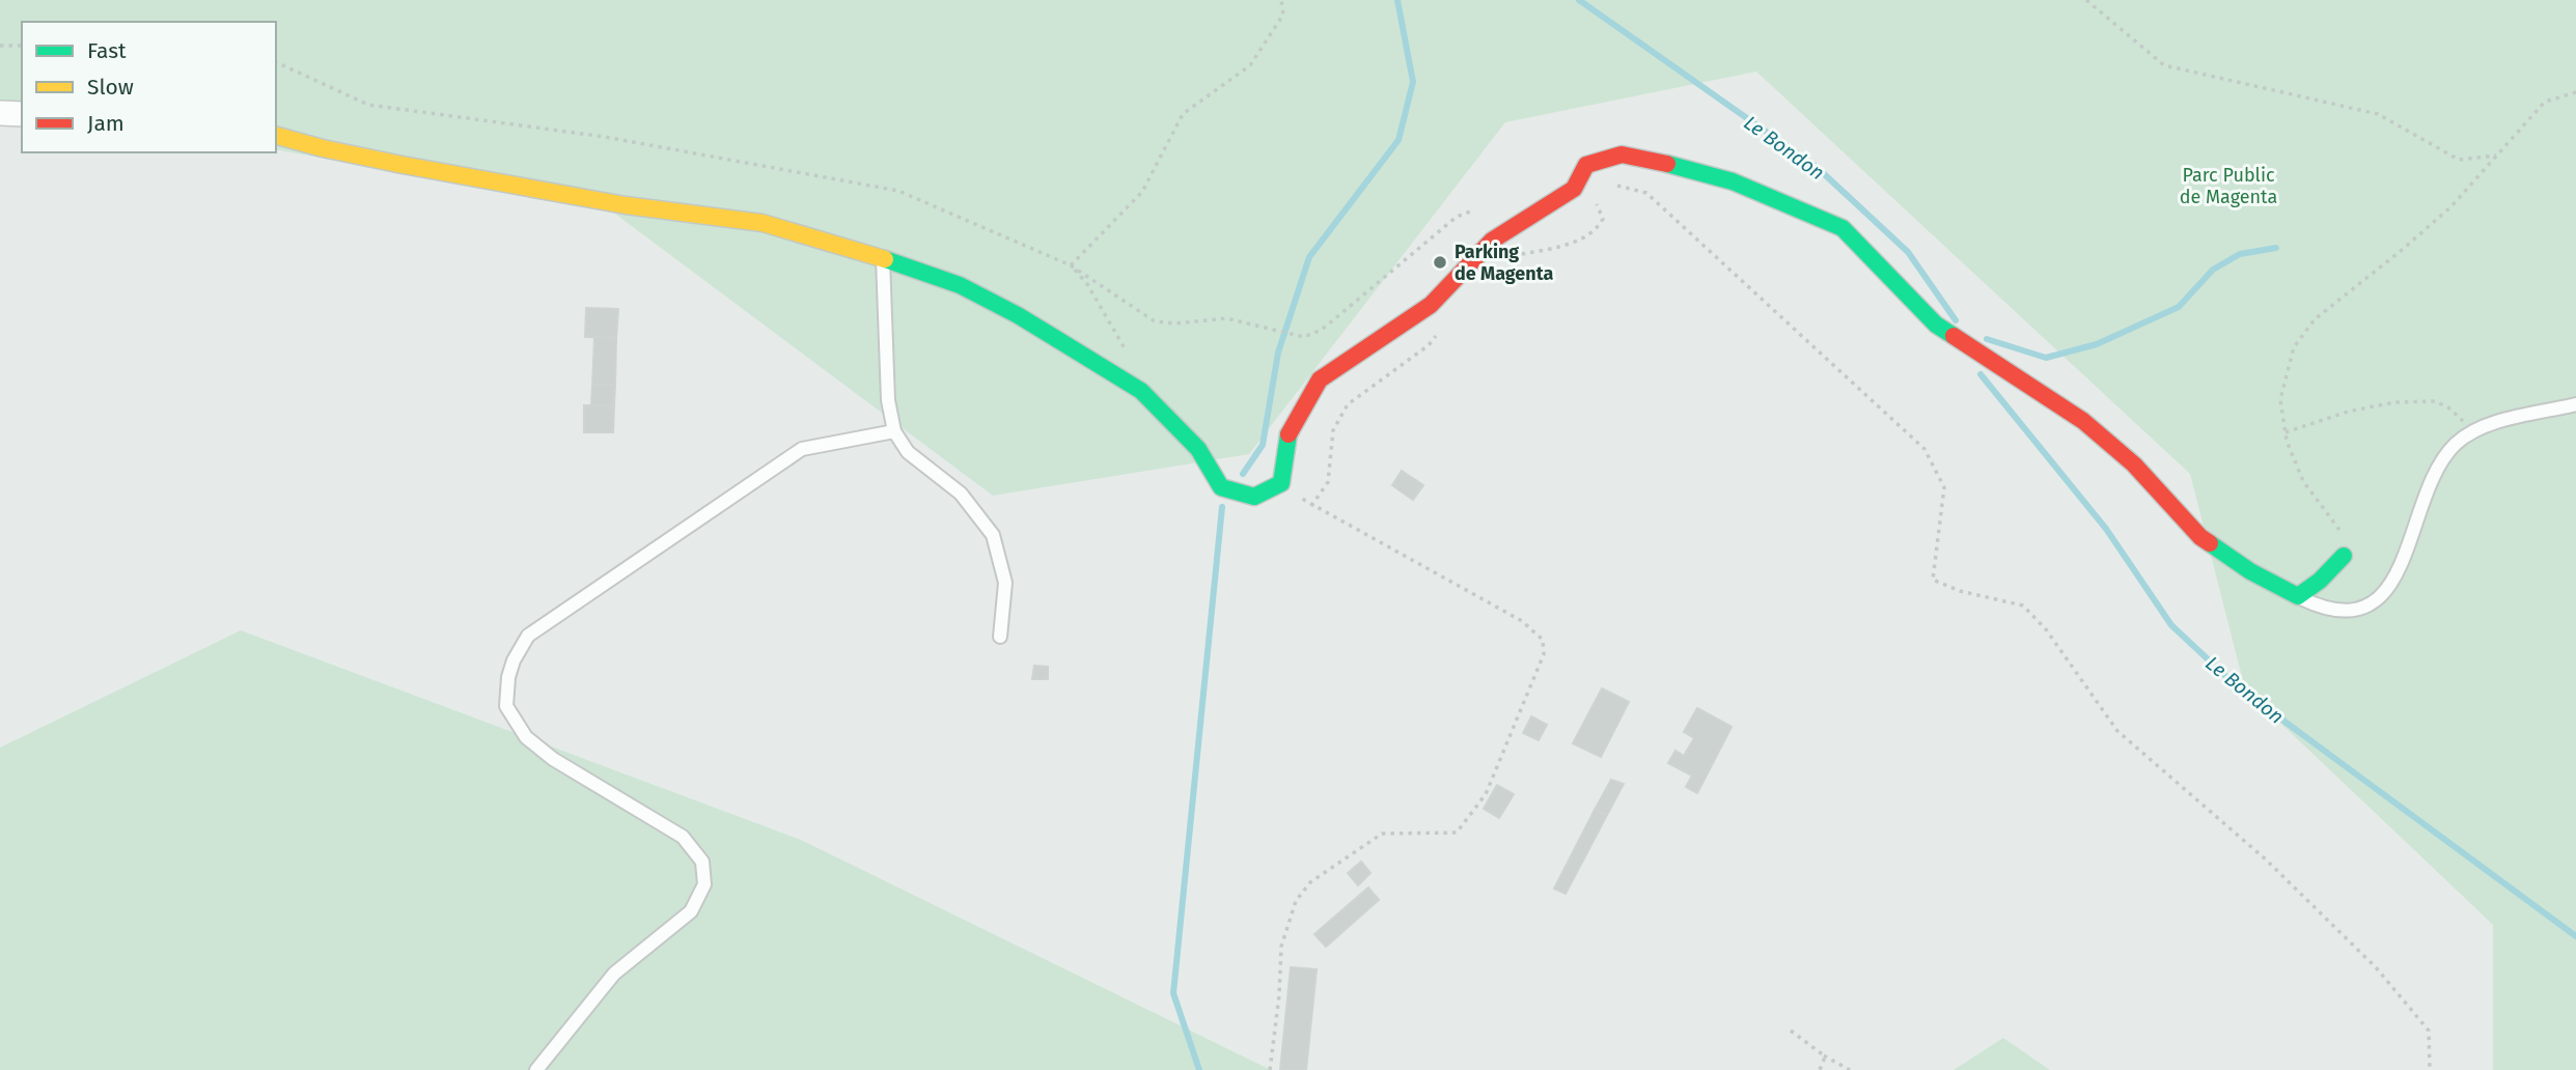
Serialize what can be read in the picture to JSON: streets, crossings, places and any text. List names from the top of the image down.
{
  "water": ["Le Bondon"],
  "parks": ["Parc Public de Magenta"],
  "places": ["Parking de Magenta"],
  "legend": ["Fast", "Slow", "Jam"]
}
